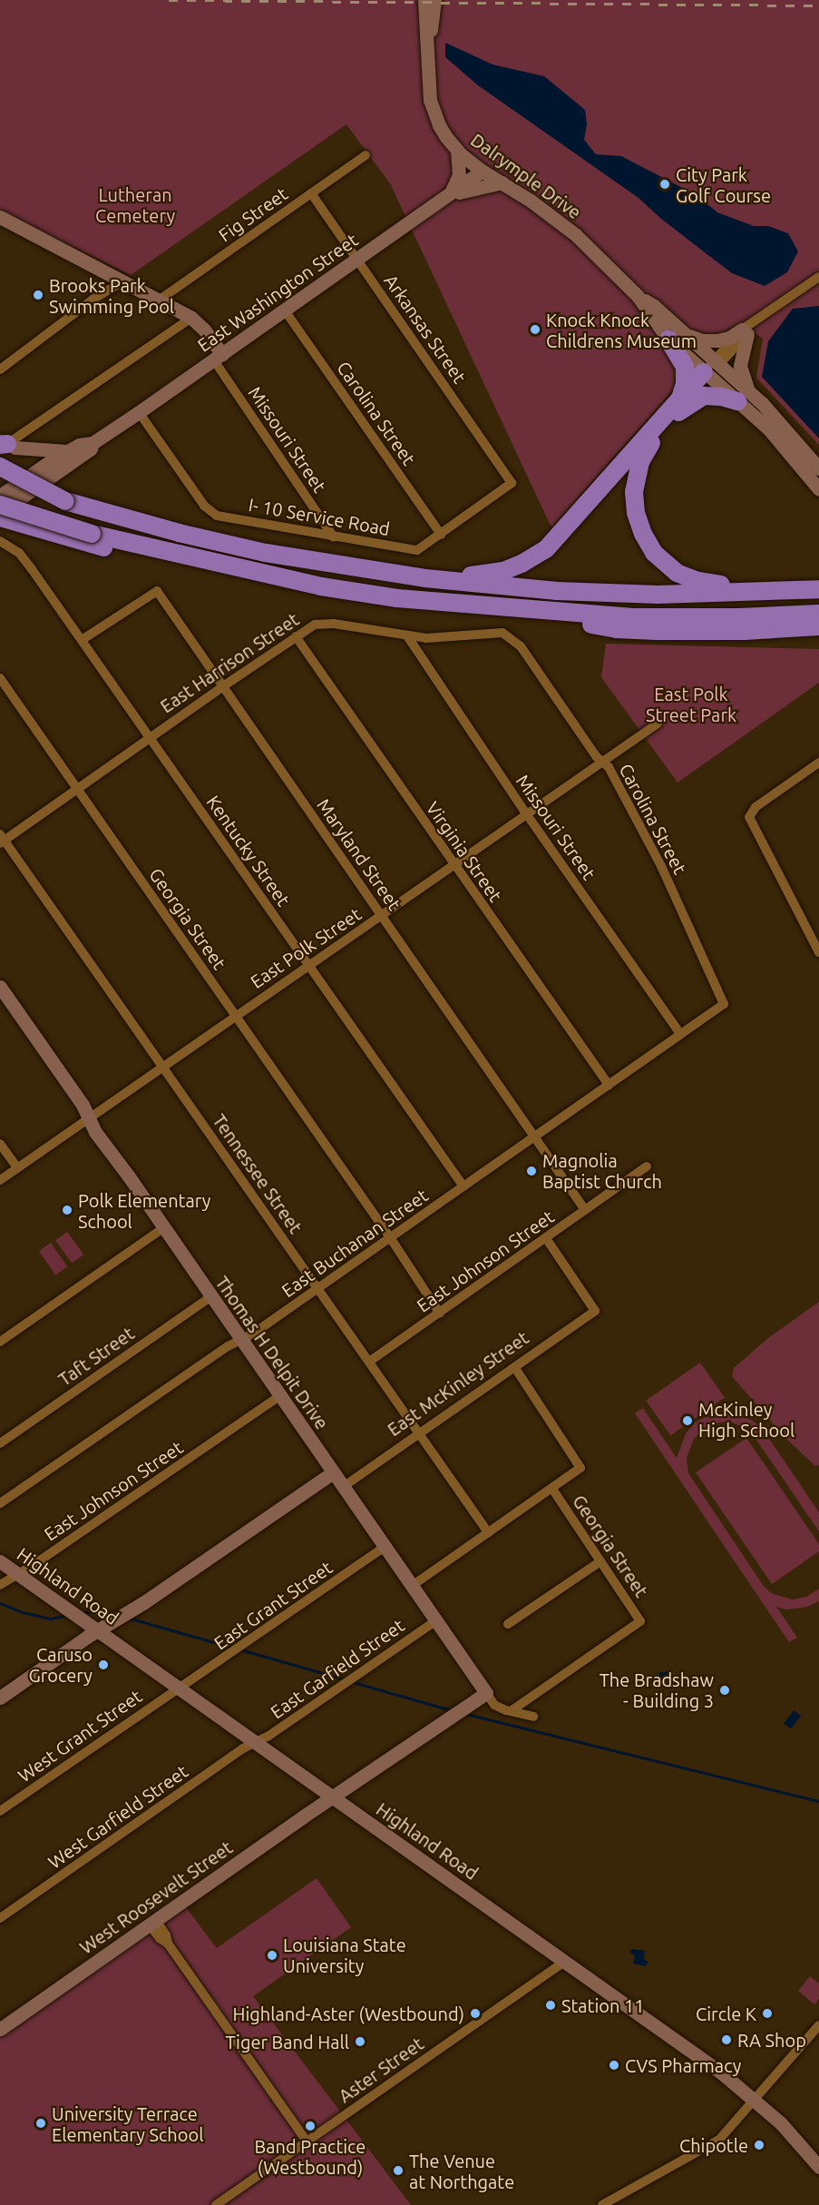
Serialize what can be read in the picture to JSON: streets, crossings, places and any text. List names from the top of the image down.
{
  "streets": {
    "street": [
      "Dalrymple Drive",
      "Fig Street",
      "East Washington Street",
      "Arkansas Street",
      "Carolina Street",
      "Missouri Street",
      "I- 10 Service Road",
      "East Harrison Street",
      "Kentucky Street",
      "Virginia Street",
      "Maryland Street",
      "Georgia Street",
      "East Polk Street",
      "Tennessee Street",
      "East Buchanan Street",
      "East Johnson Street",
      "Thomas H Delpit Drive",
      "Taft Street",
      "East McKinley Street",
      "Highland Road",
      "East Grant Street",
      "East Garfield Street",
      "West Grant Street",
      "West Garfield Street",
      "West Roosevelt Street",
      "Aster Street"
    ]
  },
  "crossings": [
    ["Dalrymple Drive", "East Washington Street"],
    ["Fig Street", "Arkansas Street"],
    ["East Washington Street", "Arkansas Street"],
    ["East Washington Street", "Carolina Street"],
    ["East Washington Street", "Missouri Street"],
    ["East Washington Street", "I- 10 Service Road"],
    ["Arkansas Street", "Carolina Street"],
    ["Arkansas Street", "I- 10 Service Road"],
    ["Carolina Street", "I- 10 Service Road"],
    ["Carolina Street", "East Harrison Street"],
    ["Carolina Street", "East Polk Street"],
    ["Carolina Street", "East Buchanan Street"],
    ["Missouri Street", "I- 10 Service Road"],
    ["Missouri Street", "East Harrison Street"],
    ["Missouri Street", "East Polk Street"],
    ["Missouri Street", "East Buchanan Street"],
    ["East Harrison Street", "Kentucky Street"],
    ["East Harrison Street", "Virginia Street"],
    ["East Harrison Street", "Maryland Street"],
    ["East Harrison Street", "Georgia Street"],
    ["East Harrison Street", "Tennessee Street"],
    ["Kentucky Street", "Maryland Street"],
    ["Kentucky Street", "East Polk Street"],
    ["Kentucky Street", "East Buchanan Street"],
    ["Virginia Street", "East Polk Street"],
    ["Virginia Street", "East Buchanan Street"],
    ["Maryland Street", "East Polk Street"],
    ["Maryland Street", "East Buchanan Street"],
    ["Maryland Street", "East Johnson Street"],
    ["Georgia Street", "East Polk Street"],
    ["Georgia Street", "East Buchanan Street"],
    ["Georgia Street", "East Johnson Street"],
    ["Georgia Street", "Thomas H Delpit Drive"],
    ["Georgia Street", "East McKinley Street"],
    ["East Polk Street", "Tennessee Street"],
    ["East Polk Street", "Thomas H Delpit Drive"],
    ["Tennessee Street", "East Buchanan Street"],
    ["Tennessee Street", "East Johnson Street"],
    ["Tennessee Street", "East McKinley Street"],
    ["East Buchanan Street", "Thomas H Delpit Drive"],
    ["East Johnson Street", "Thomas H Delpit Drive"],
    ["East Johnson Street", "East McKinley Street"],
    ["East Johnson Street", "Highland Road"],
    ["Thomas H Delpit Drive", "Taft Street"],
    ["Thomas H Delpit Drive", "East McKinley Street"],
    ["Thomas H Delpit Drive", "East Grant Street"],
    ["Thomas H Delpit Drive", "East Garfield Street"],
    ["Thomas H Delpit Drive", "West Roosevelt Street"],
    ["Highland Road", "East Grant Street"],
    ["Highland Road", "East Garfield Street"],
    ["Highland Road", "West Grant Street"],
    ["Highland Road", "West Garfield Street"],
    ["Highland Road", "West Roosevelt Street"],
    ["Highland Road", "Aster Street"],
    ["East Grant Street", "West Grant Street"],
    ["East Garfield Street", "West Garfield Street"]
  ],
  "parks": ["Lutheran Cemetery", "East Polk Street Park"],
  "places": [
    "City Park Golf Course",
    "Brooks Park Swimming Pool",
    "Knock Knock Childrens Museum",
    "Magnolia Baptist Church",
    "Polk Elementary School",
    "McKinley High School",
    "Caruso Grocery",
    "The Bradshaw - Building 3",
    "Louisiana State University",
    "Station 11",
    "Highland-Aster (Westbound)",
    "Circle K",
    "RA Shop",
    "Tiger Band Hall",
    "CVS Pharmacy",
    "University Terrace Elementary School",
    "Band Practice (Westbound)",
    "Chipotle",
    "The Venue at Northgate"
  ]
}
